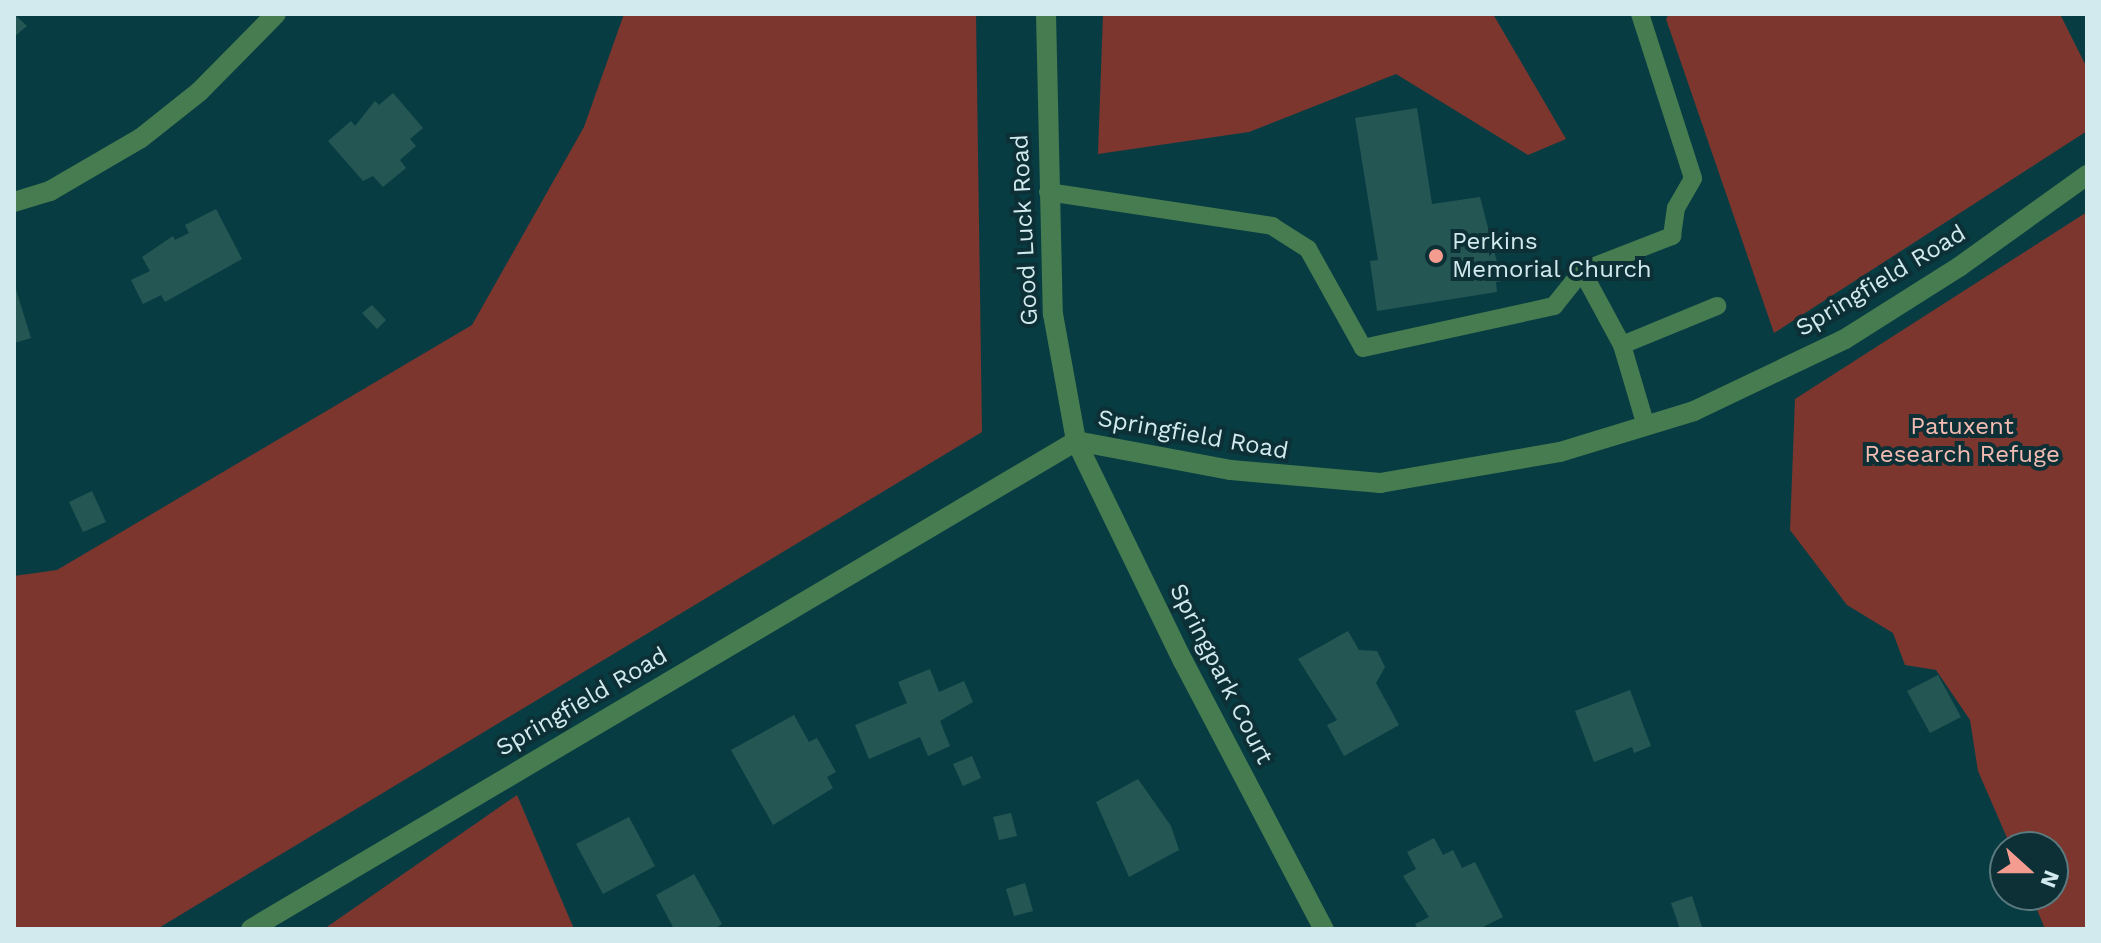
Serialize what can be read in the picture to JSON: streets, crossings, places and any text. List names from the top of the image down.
{
  "streets": {
    "street": ["Good Luck Road", "Springfield Road", "Springpark Court"]
  },
  "crossings": [
    ["Good Luck Road", "Springfield Road"],
    ["Good Luck Road", "Springpark Court"],
    ["Springfield Road", "Springpark Court"]
  ],
  "parks": ["Patuxent Research Refuge"],
  "places": ["Perkins Memorial Church"],
  "north": "right"
}
